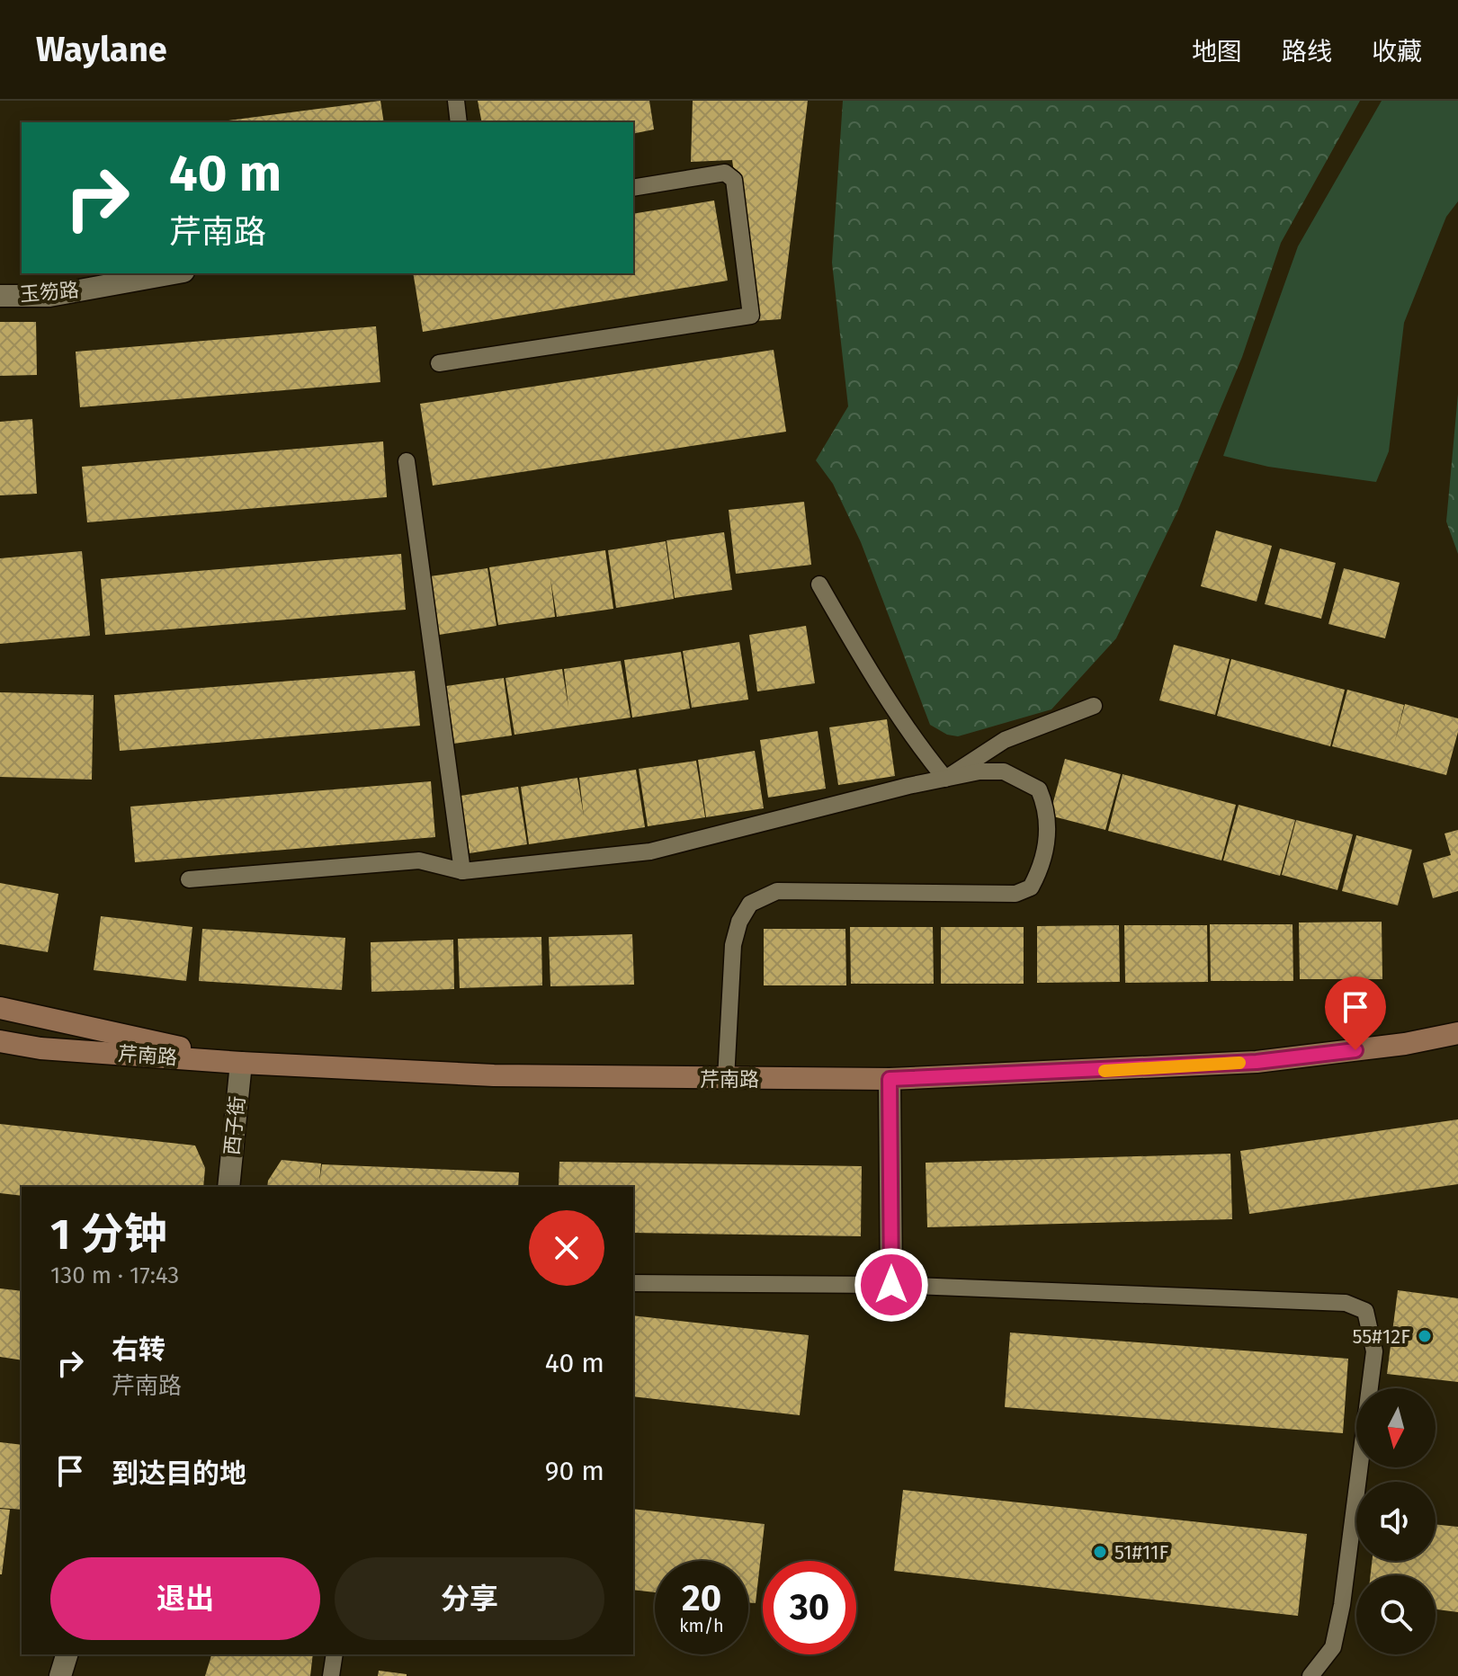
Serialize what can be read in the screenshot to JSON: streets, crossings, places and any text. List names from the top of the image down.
{
  "streets": {
    "main road": ["芹南路"],
    "street": ["玉笏路", "西子街"]
  },
  "crossings": [
    ["芹南路", "西子街"]
  ],
  "places": ["55#12F", "51#11F"],
  "north": "bottom",
  "page": {
    "header": "Waylane",
    "nav": ["地图", "路线", "收藏"],
    "turn": ["40 m", "芹南路"],
    "heading": ["1 分钟", "130 m · 17:43"],
    "list": [
      {
        "name": "右转",
        "note": "芹南路",
        "value": "40 m"
      },
      {
        "name": "到达目的地",
        "value": "90 m"
      }
    ],
    "buttons": ["退出", "分享"],
    "speed": "20 km/h",
    "limit": "30"
  }
}
